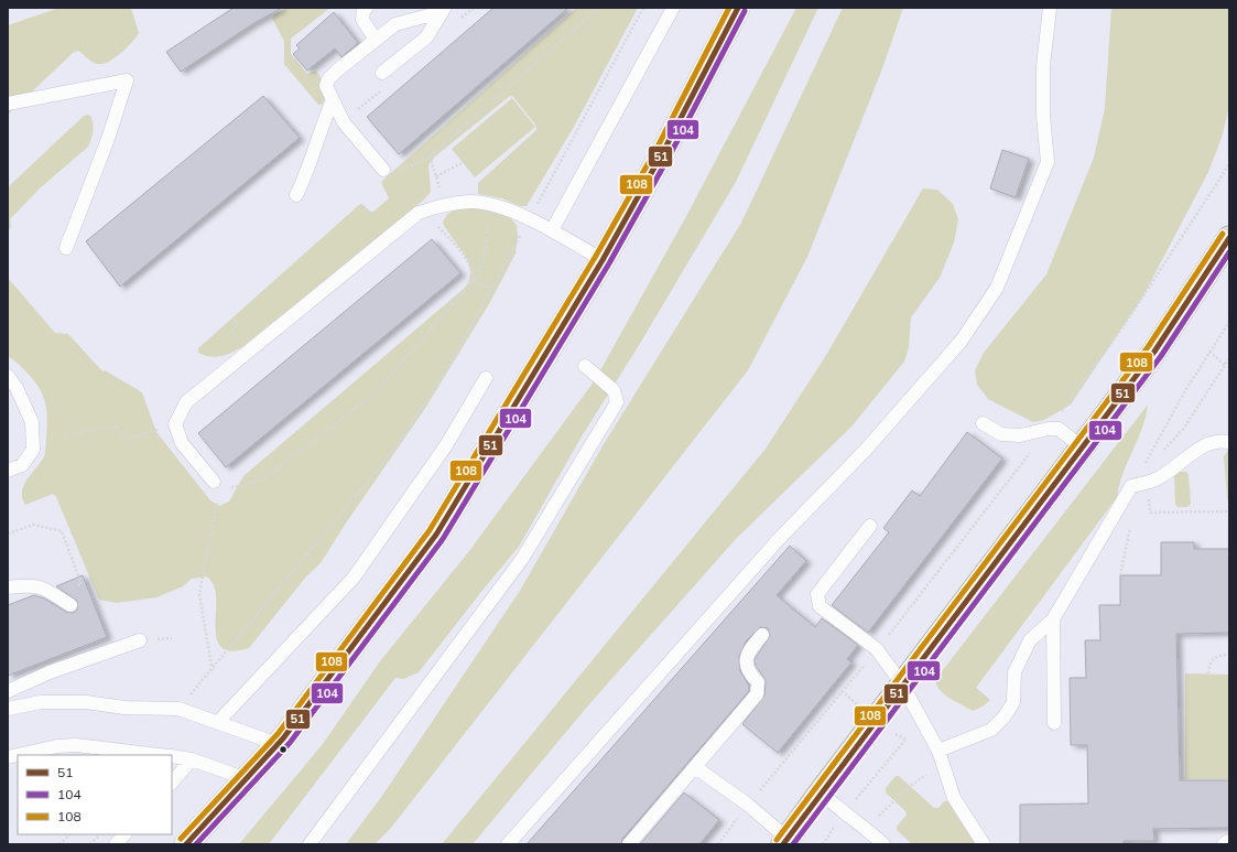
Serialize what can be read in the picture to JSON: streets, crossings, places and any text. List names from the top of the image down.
{
  "lines": ["transit line 51", "transit line 108", "transit line 104"],
  "legend": ["51", "104", "108"]
}
